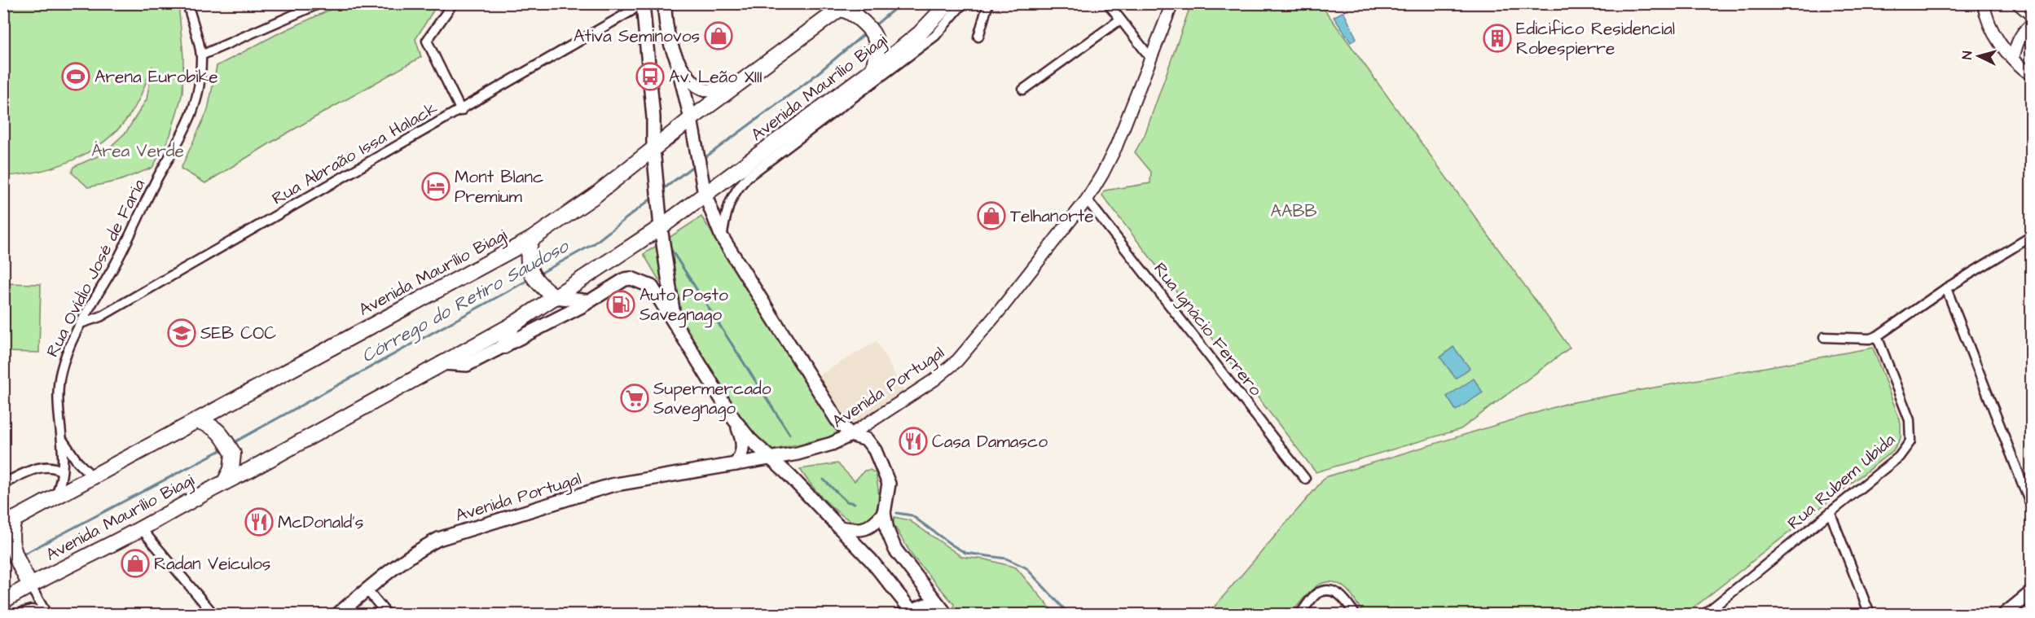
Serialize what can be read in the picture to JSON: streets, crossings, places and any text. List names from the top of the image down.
{
  "streets": {
    "main road": ["Avenida Maurílio Biagi", "Avenida Portugal"],
    "street": [
      "Rua Abraão Issa Halack",
      "Rua Ovídio José de Faria",
      "Rua Ignácio Ferrero",
      "Rua Rubem Ubida"
    ]
  },
  "crossings": [
    ["Avenida Maurílio Biagi", "Rua Ovídio José de Faria"],
    ["Rua Abraão Issa Halack", "Rua Ovídio José de Faria"],
    ["Rua Ignácio Ferrero", "Avenida Portugal"]
  ],
  "water": ["Córrego do Retiro Saudoso"],
  "parks": ["Área Verde", "AABB"],
  "places": {
    "shop": ["Ativa Seminovos", "Telhanorte", "Radan Veículos"],
    "building": ["Edicifico Residencial Robespierre"],
    "sports": ["Arena Eurobike"],
    "bus stop": ["Av. Leão XIII"],
    "hotel": ["Mont Blanc Premium"],
    "fuel station": ["Auto Posto Savegnago"],
    "school or university": ["SEB COC"],
    "supermarket": ["Supermercado Savegnago"],
    "restaurant": ["Casa Damasco", "McDonald's"]
  },
  "north": "left"
}
